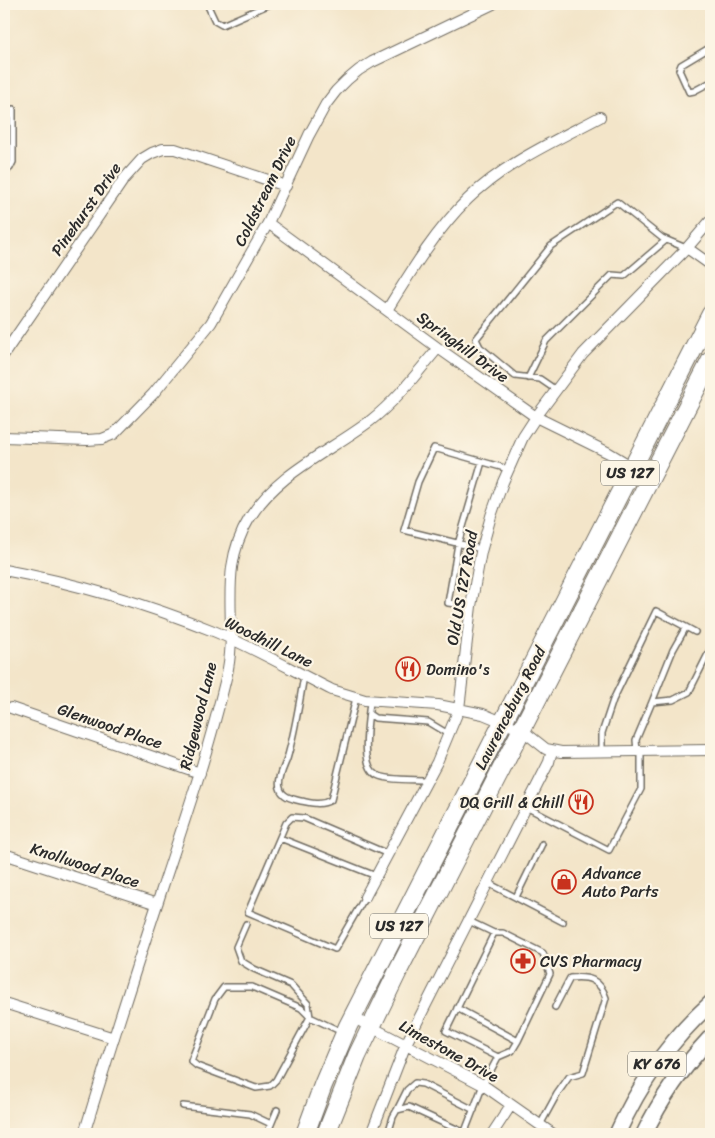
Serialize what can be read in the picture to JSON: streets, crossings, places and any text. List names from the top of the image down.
{
  "streets": {
    "highway": ["US 127", "Lawrenceburg Road"],
    "main road": ["KY 676"],
    "street": [
      "Coldstream Drive",
      "Pinehurst Drive",
      "Springhill Drive",
      "Old US 127 Road",
      "Woodhill Lane",
      "Ridgewood Lane",
      "Glenwood Place",
      "Knollwood Place",
      "Limestone Drive"
    ]
  },
  "crossings": [
    ["Coldstream Drive", "Pinehurst Drive"],
    ["Coldstream Drive", "Springhill Drive"],
    ["Springhill Drive", "Old US 127 Road"],
    ["Springhill Drive", "Lawrenceburg Road"],
    ["Springhill Drive", "Ridgewood Lane"],
    ["Old US 127 Road", "Woodhill Lane"],
    ["Woodhill Lane", "Lawrenceburg Road"],
    ["Woodhill Lane", "Ridgewood Lane"],
    ["Lawrenceburg Road", "Limestone Drive"],
    ["Ridgewood Lane", "Glenwood Place"],
    ["Ridgewood Lane", "Knollwood Place"]
  ],
  "places": {
    "restaurant": ["Domino's", "DQ Grill & Chill"],
    "shop": ["Advance Auto Parts"],
    "pharmacy": ["CVS Pharmacy"]
  }
}
